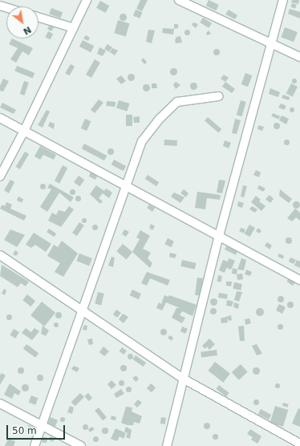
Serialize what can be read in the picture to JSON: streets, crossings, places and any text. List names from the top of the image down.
{
  "scale_bar": "50 m",
  "north": "bottom right"
}
